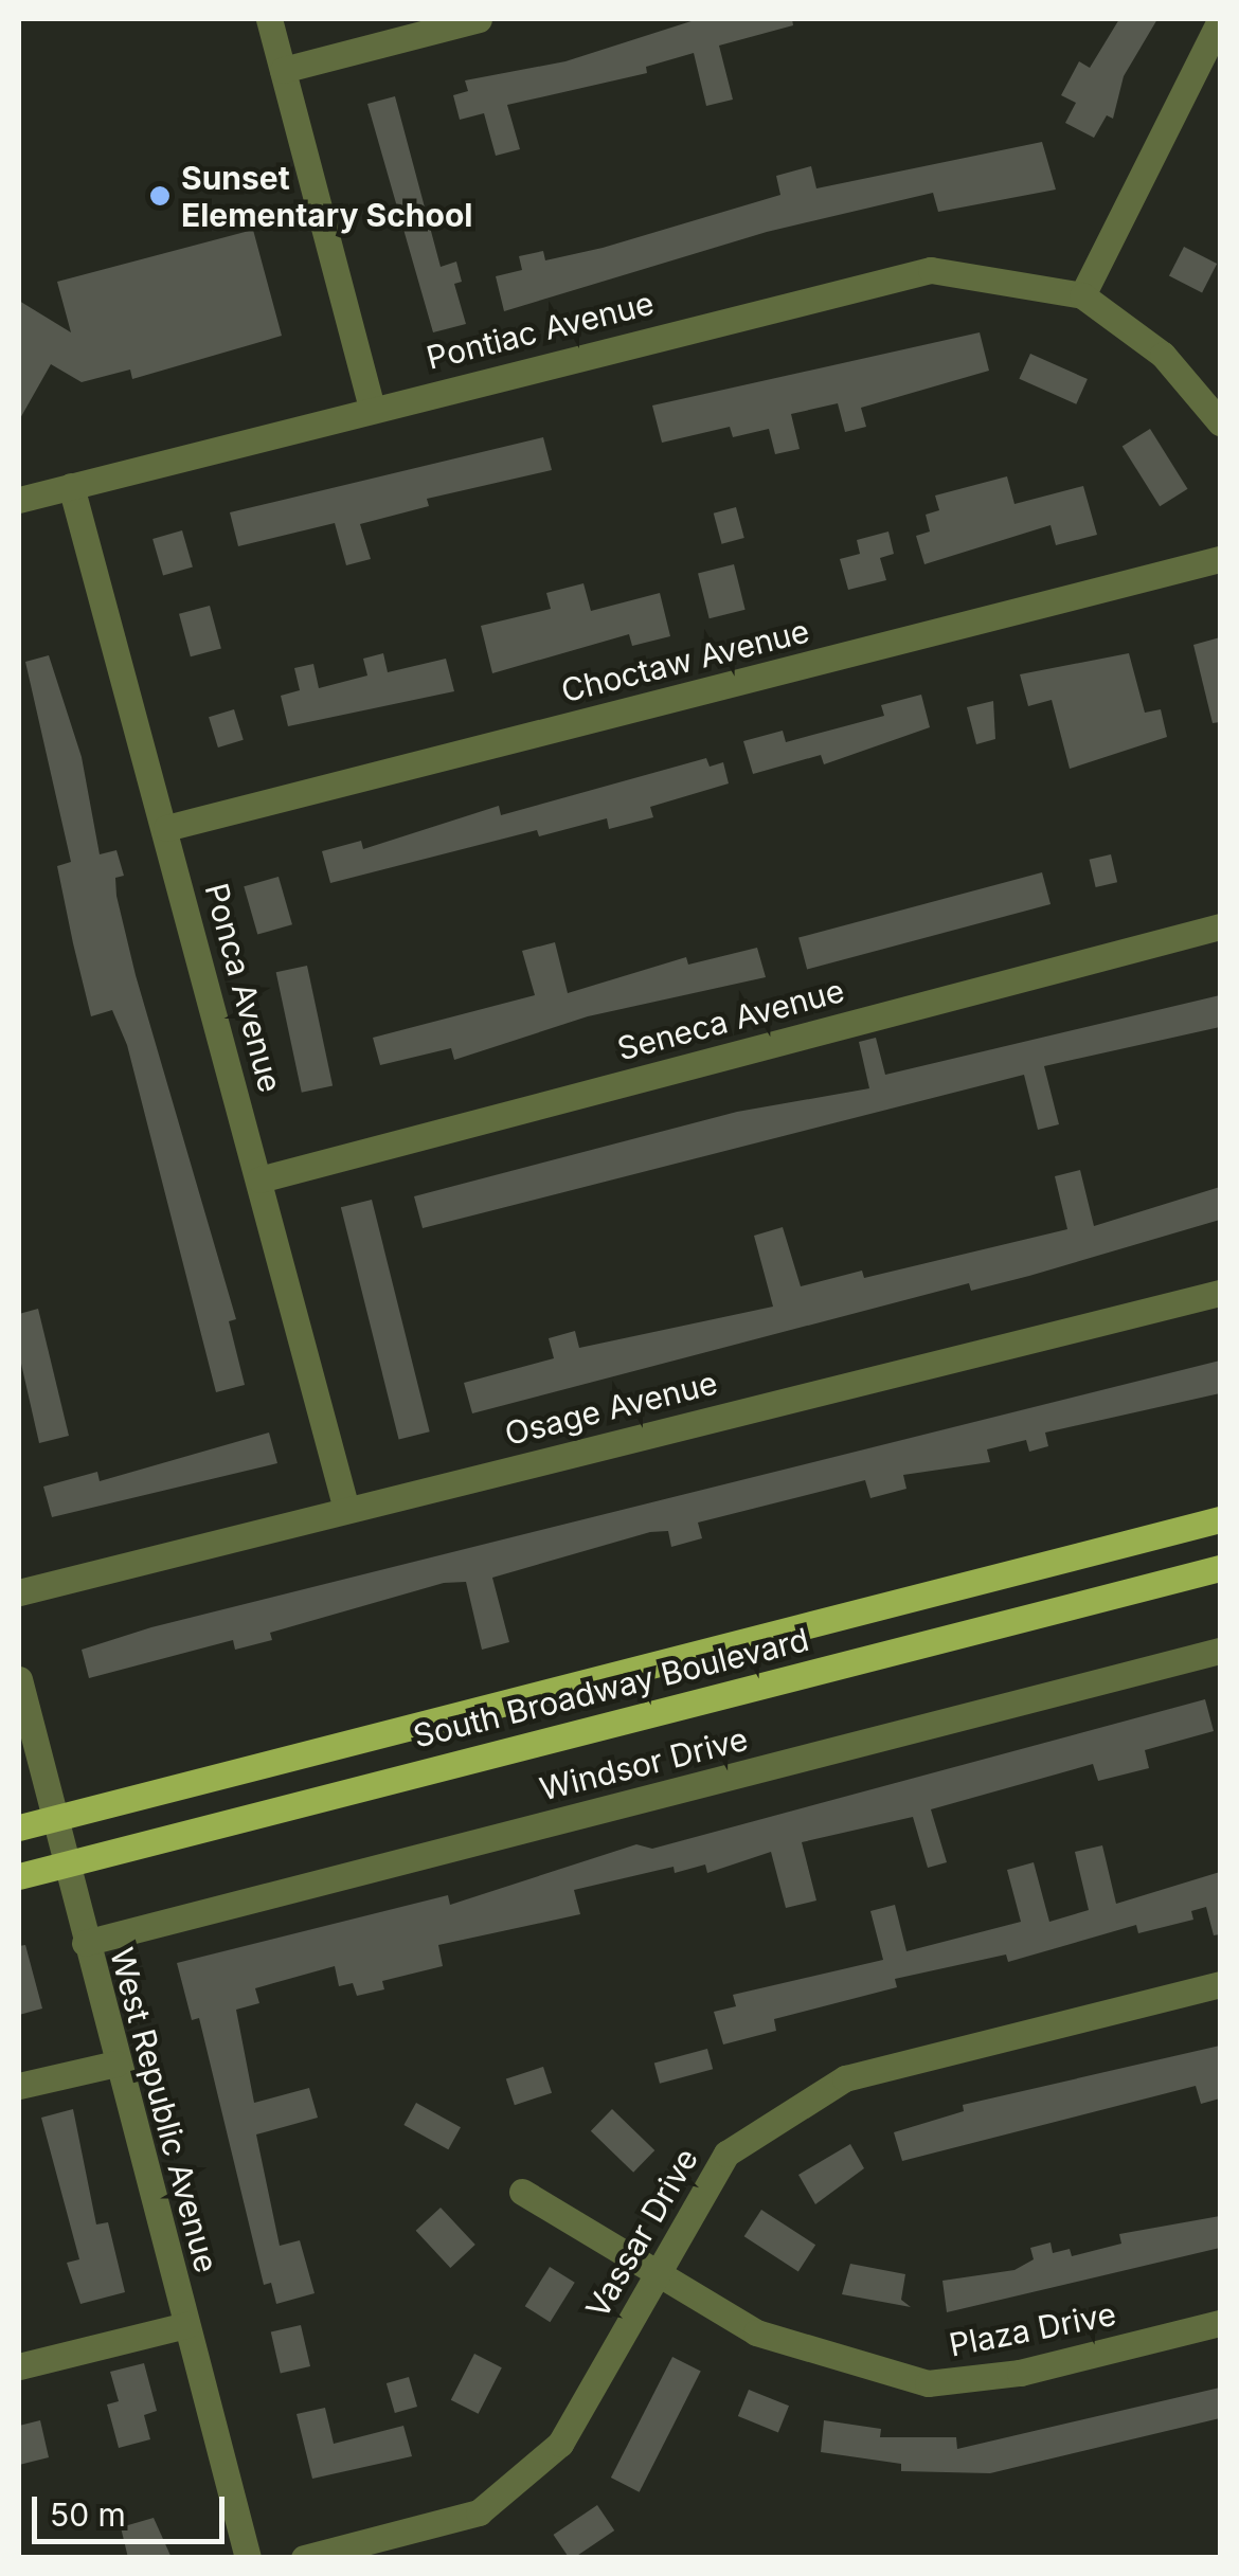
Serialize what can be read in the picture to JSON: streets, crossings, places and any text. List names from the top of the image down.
{
  "streets": {
    "main road": ["South Broadway Boulevard"],
    "street": [
      "Pontiac Avenue",
      "Choctaw Avenue",
      "Ponca Avenue",
      "Seneca Avenue",
      "Osage Avenue",
      "Windsor Drive",
      "West Republic Avenue",
      "Vassar Drive",
      "Plaza Drive"
    ]
  },
  "crossings": [
    ["Pontiac Avenue", "Ponca Avenue"],
    ["Choctaw Avenue", "Ponca Avenue"],
    ["Ponca Avenue", "Seneca Avenue"],
    ["Ponca Avenue", "Osage Avenue"],
    ["South Broadway Boulevard", "West Republic Avenue"],
    ["Windsor Drive", "West Republic Avenue"],
    ["Vassar Drive", "Plaza Drive"]
  ],
  "places": ["Sunset Elementary School"],
  "scale_bar": "50 m"
}
